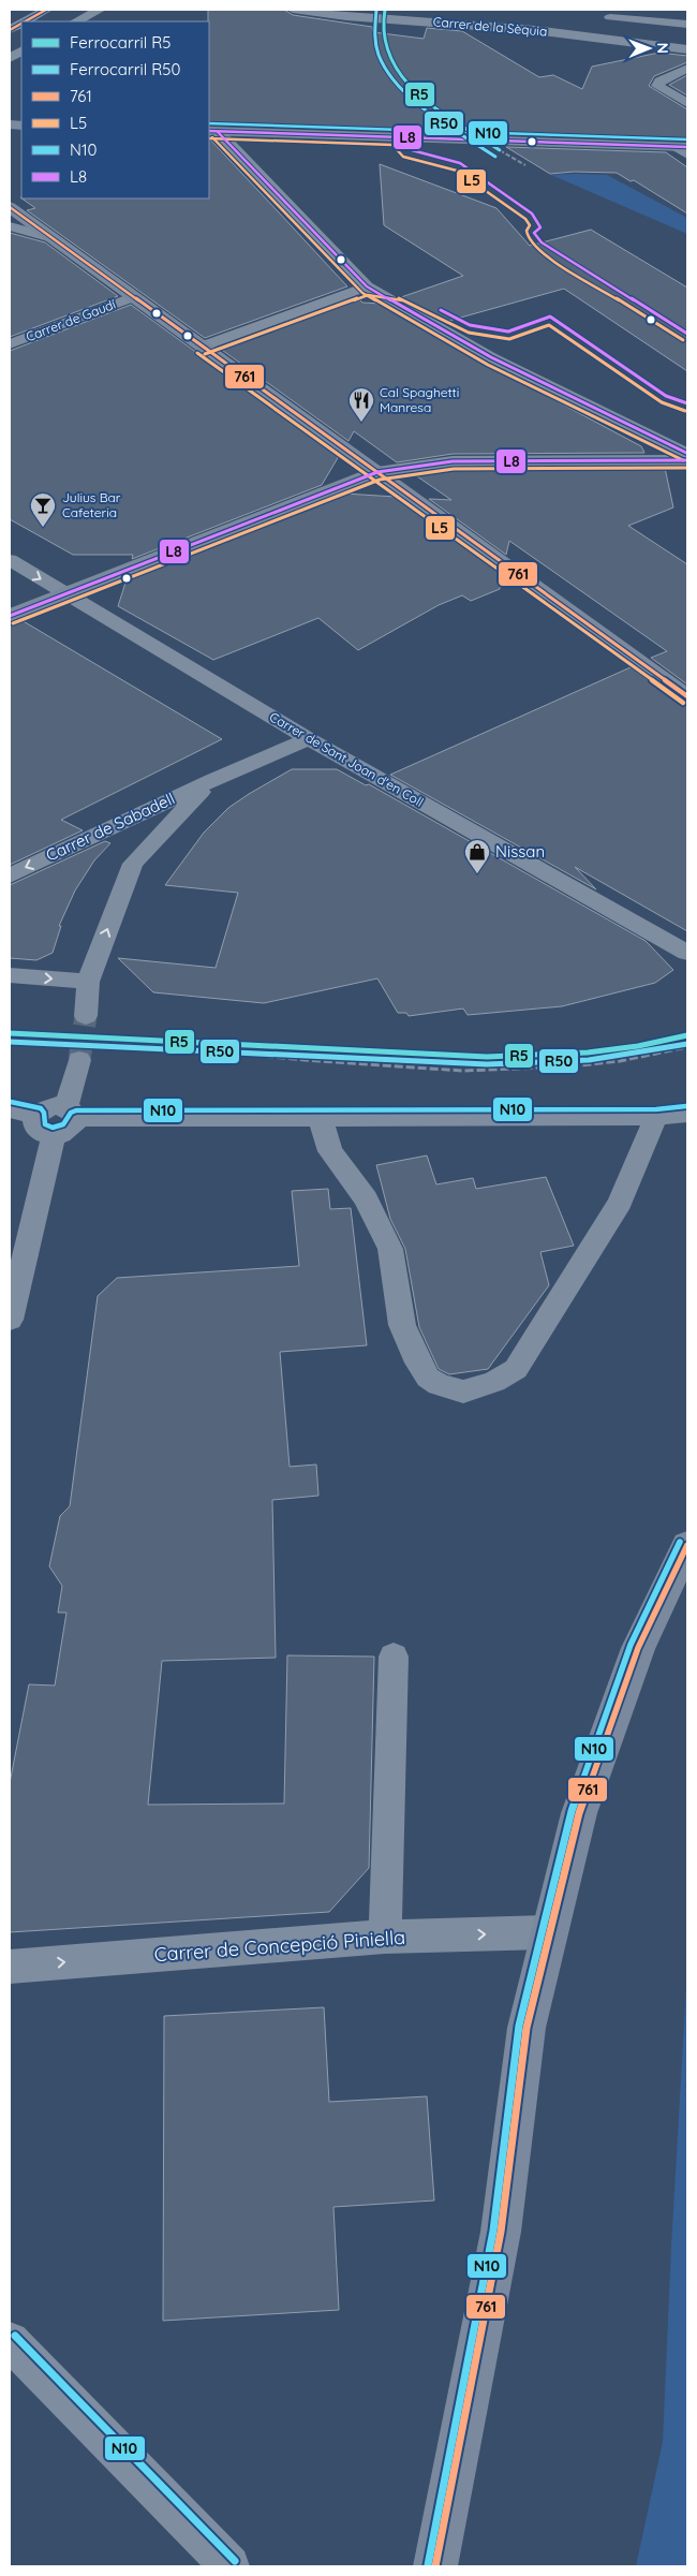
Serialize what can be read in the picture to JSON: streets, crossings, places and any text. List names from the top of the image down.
{
  "streets": {
    "street": [
      "Carrer de la Sèquia",
      "Carrer de Gaudí",
      "Carrer de Sant Joan d'en Coll",
      "Carrer de Sabadell",
      "Carrer de Concepció Piniella"
    ]
  },
  "crossings": [
    ["Carrer de Sant Joan d'en Coll", "Carrer de Sabadell"]
  ],
  "one_way": ["Carrer de Concepció Piniella"],
  "places": {
    "restaurant": ["Cal Spaghetti Manresa"],
    "bar": ["Julius Bar Cafeteria"],
    "shop": ["Nissan"]
  },
  "lines": [
    "rail line R5",
    "rail line R50",
    "transit line 761",
    "transit line N10",
    "transit line L8",
    "transit line L5"
  ],
  "legend": [
    "Ferrocarril R5",
    "Ferrocarril R50",
    "761",
    "L5",
    "N10",
    "L8"
  ],
  "north": "right"
}
